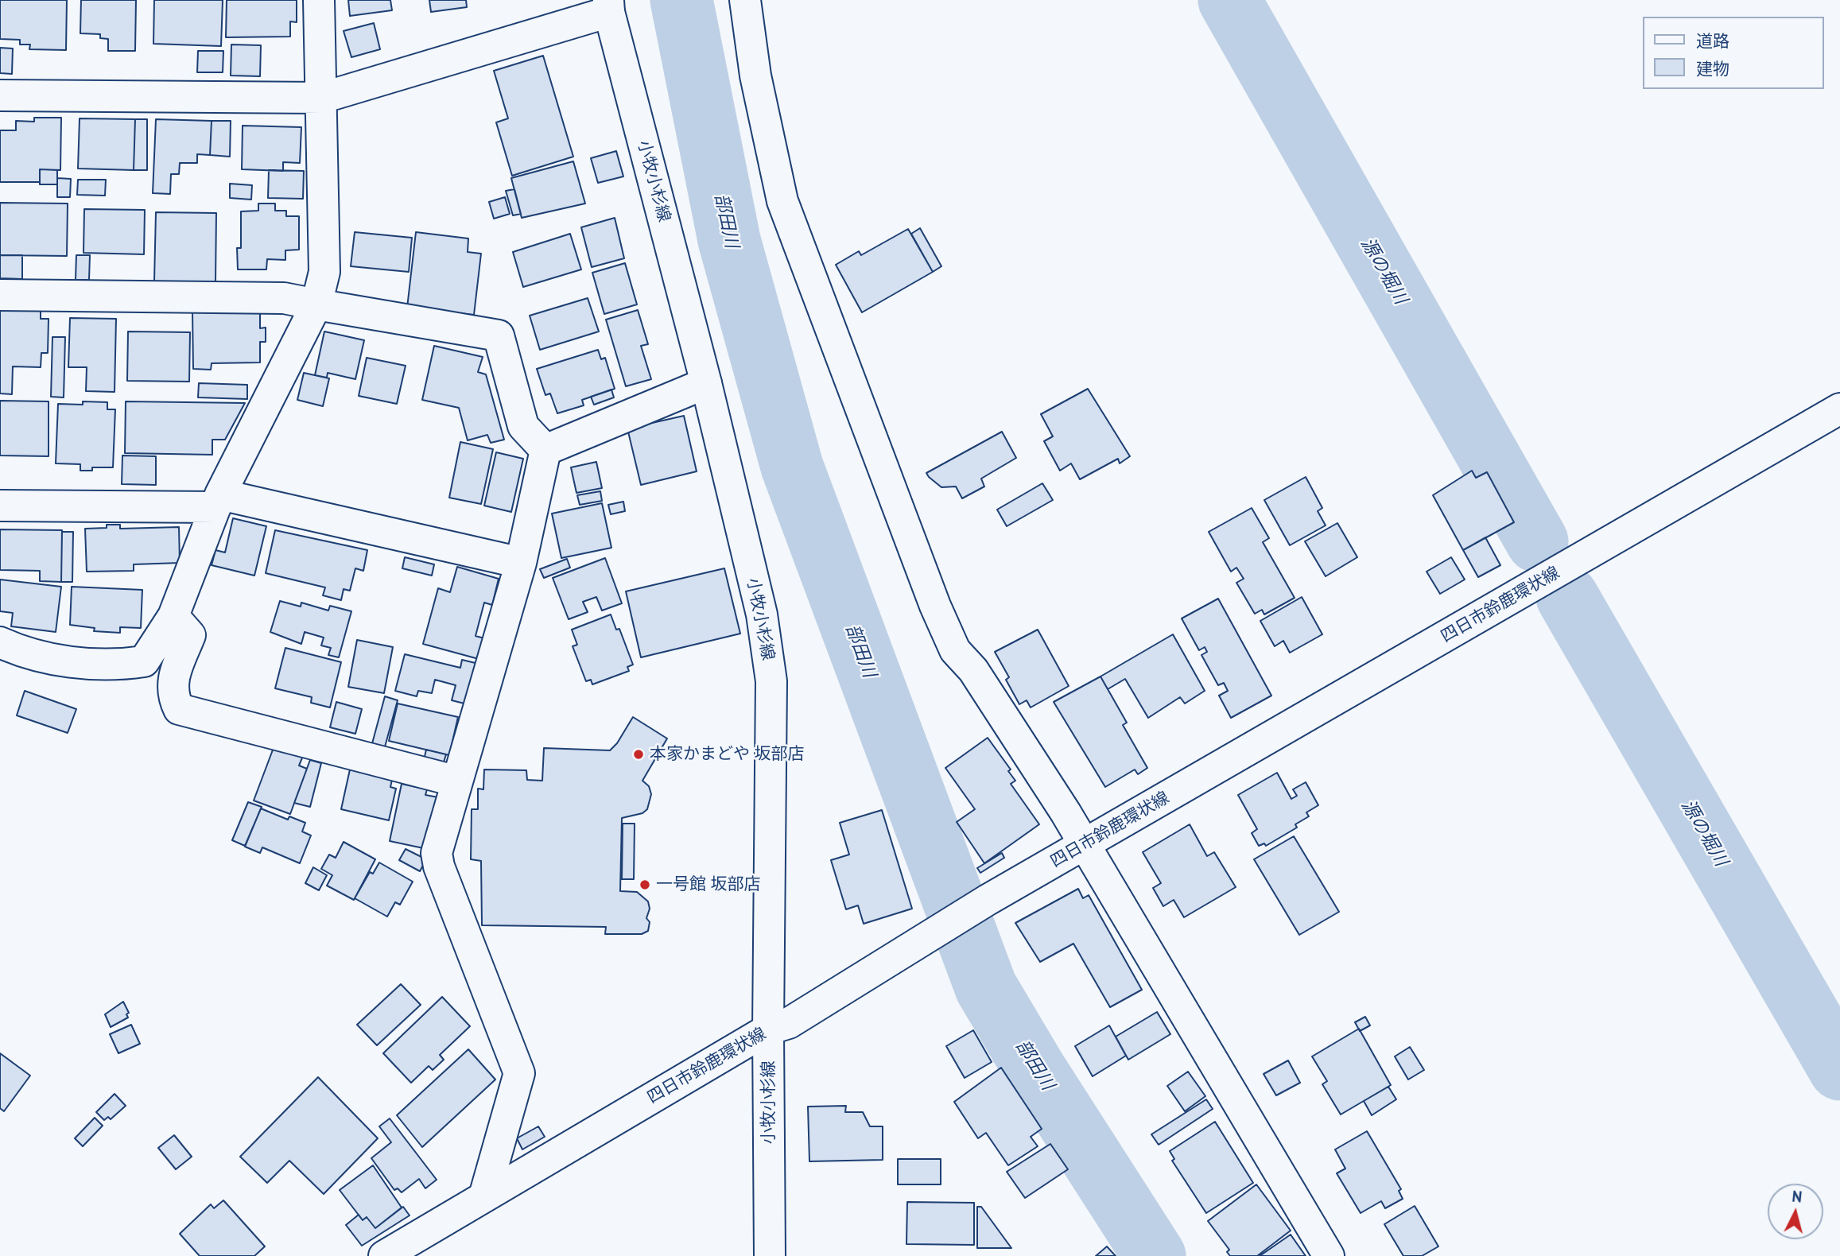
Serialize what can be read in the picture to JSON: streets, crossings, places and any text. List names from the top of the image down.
{
  "streets": {
    "street": ["小牧小杉線", "四日市鈴鹿環状線"]
  },
  "crossings": [
    ["小牧小杉線", "四日市鈴鹿環状線"]
  ],
  "water": ["部田川", "源の堀川"],
  "places": ["本家かまどや 坂部店", "一号館 坂部店"],
  "legend": ["道路", "建物"],
  "north": "top"
}
